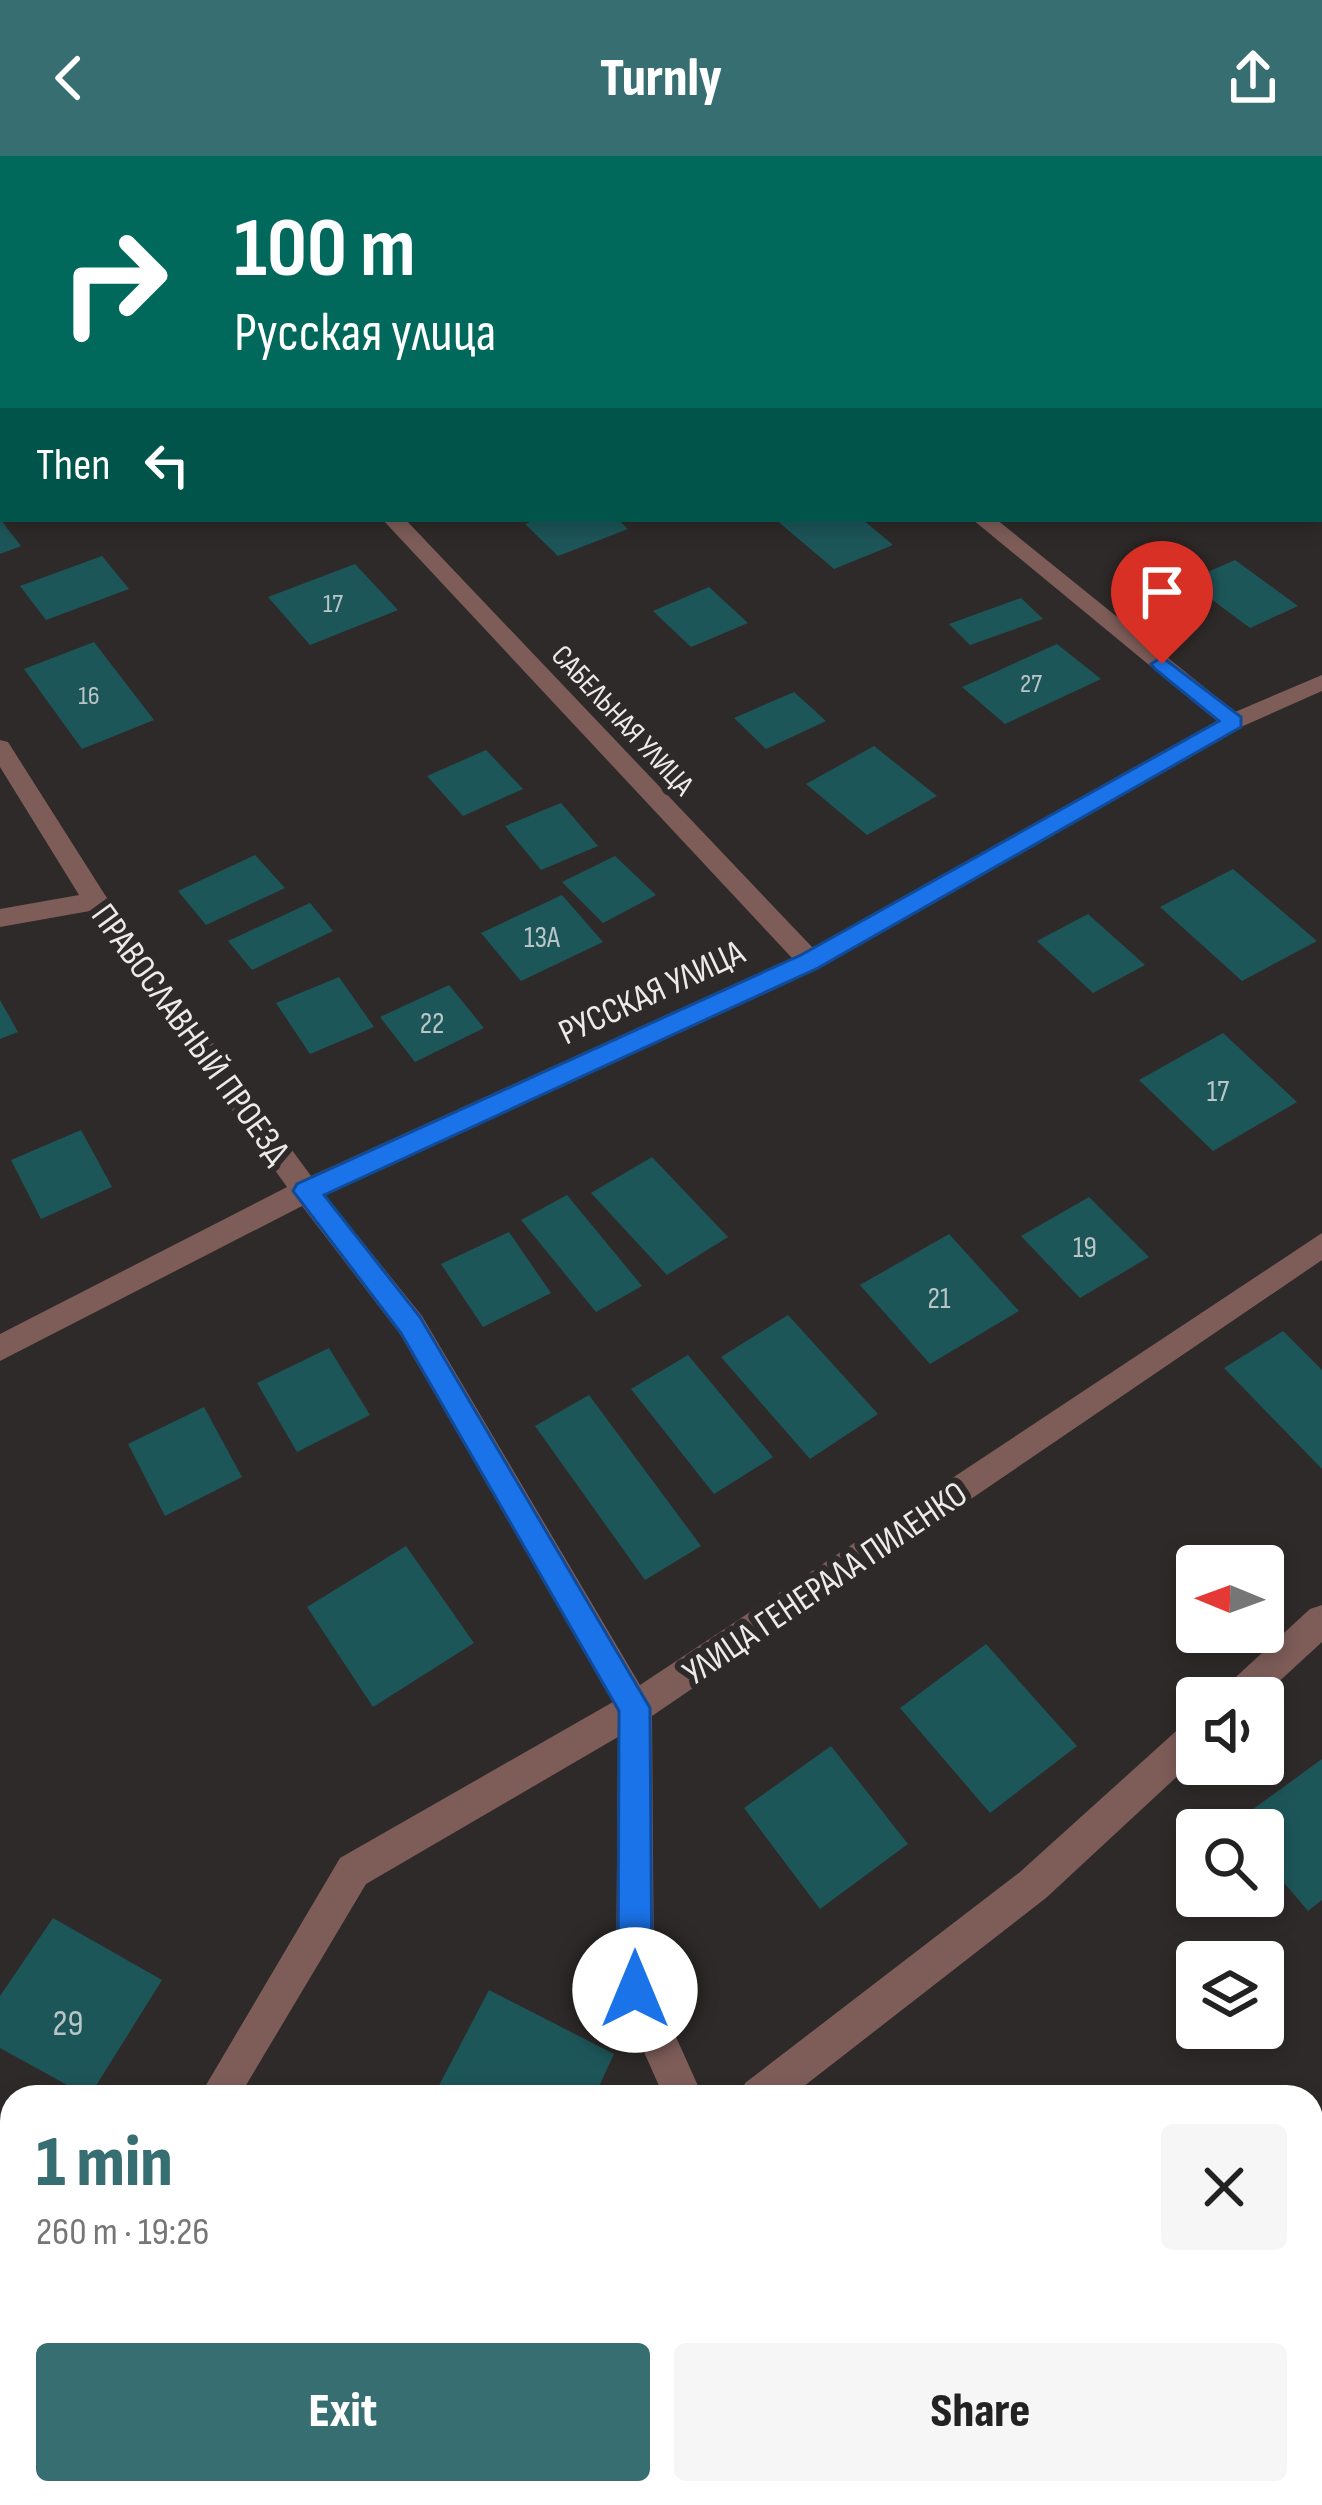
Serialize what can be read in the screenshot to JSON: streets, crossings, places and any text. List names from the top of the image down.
{
  "streets": {
    "street": [
      "САБЕЛЬНАЯ УЛИЦА",
      "РУССКАЯ УЛИЦА",
      "ПРАВОСЛАВНЫЙ ПРОЕЗД",
      "УЛИЦА ГЕНЕРАЛА ПИЛЕНКО"
    ]
  },
  "crossings": [
    ["САБЕЛЬНАЯ УЛИЦА", "РУССКАЯ УЛИЦА"],
    ["РУССКАЯ УЛИЦА", "ПРАВОСЛАВНЫЙ ПРОЕЗД"],
    ["ПРАВОСЛАВНЫЙ ПРОЕЗД", "УЛИЦА ГЕНЕРАЛА ПИЛЕНКО"]
  ],
  "house_numbers": [
    "17",
    "27",
    "16",
    "13А",
    "22",
    "17",
    "19",
    "21",
    "29"
  ],
  "north": "left",
  "page": {
    "header": "Turnly",
    "turn": ["100 m", "Русская улица"],
    "then": "Then",
    "heading": ["1 min", "260 m · 19:26"],
    "buttons": ["Exit", "Share"]
  }
}
